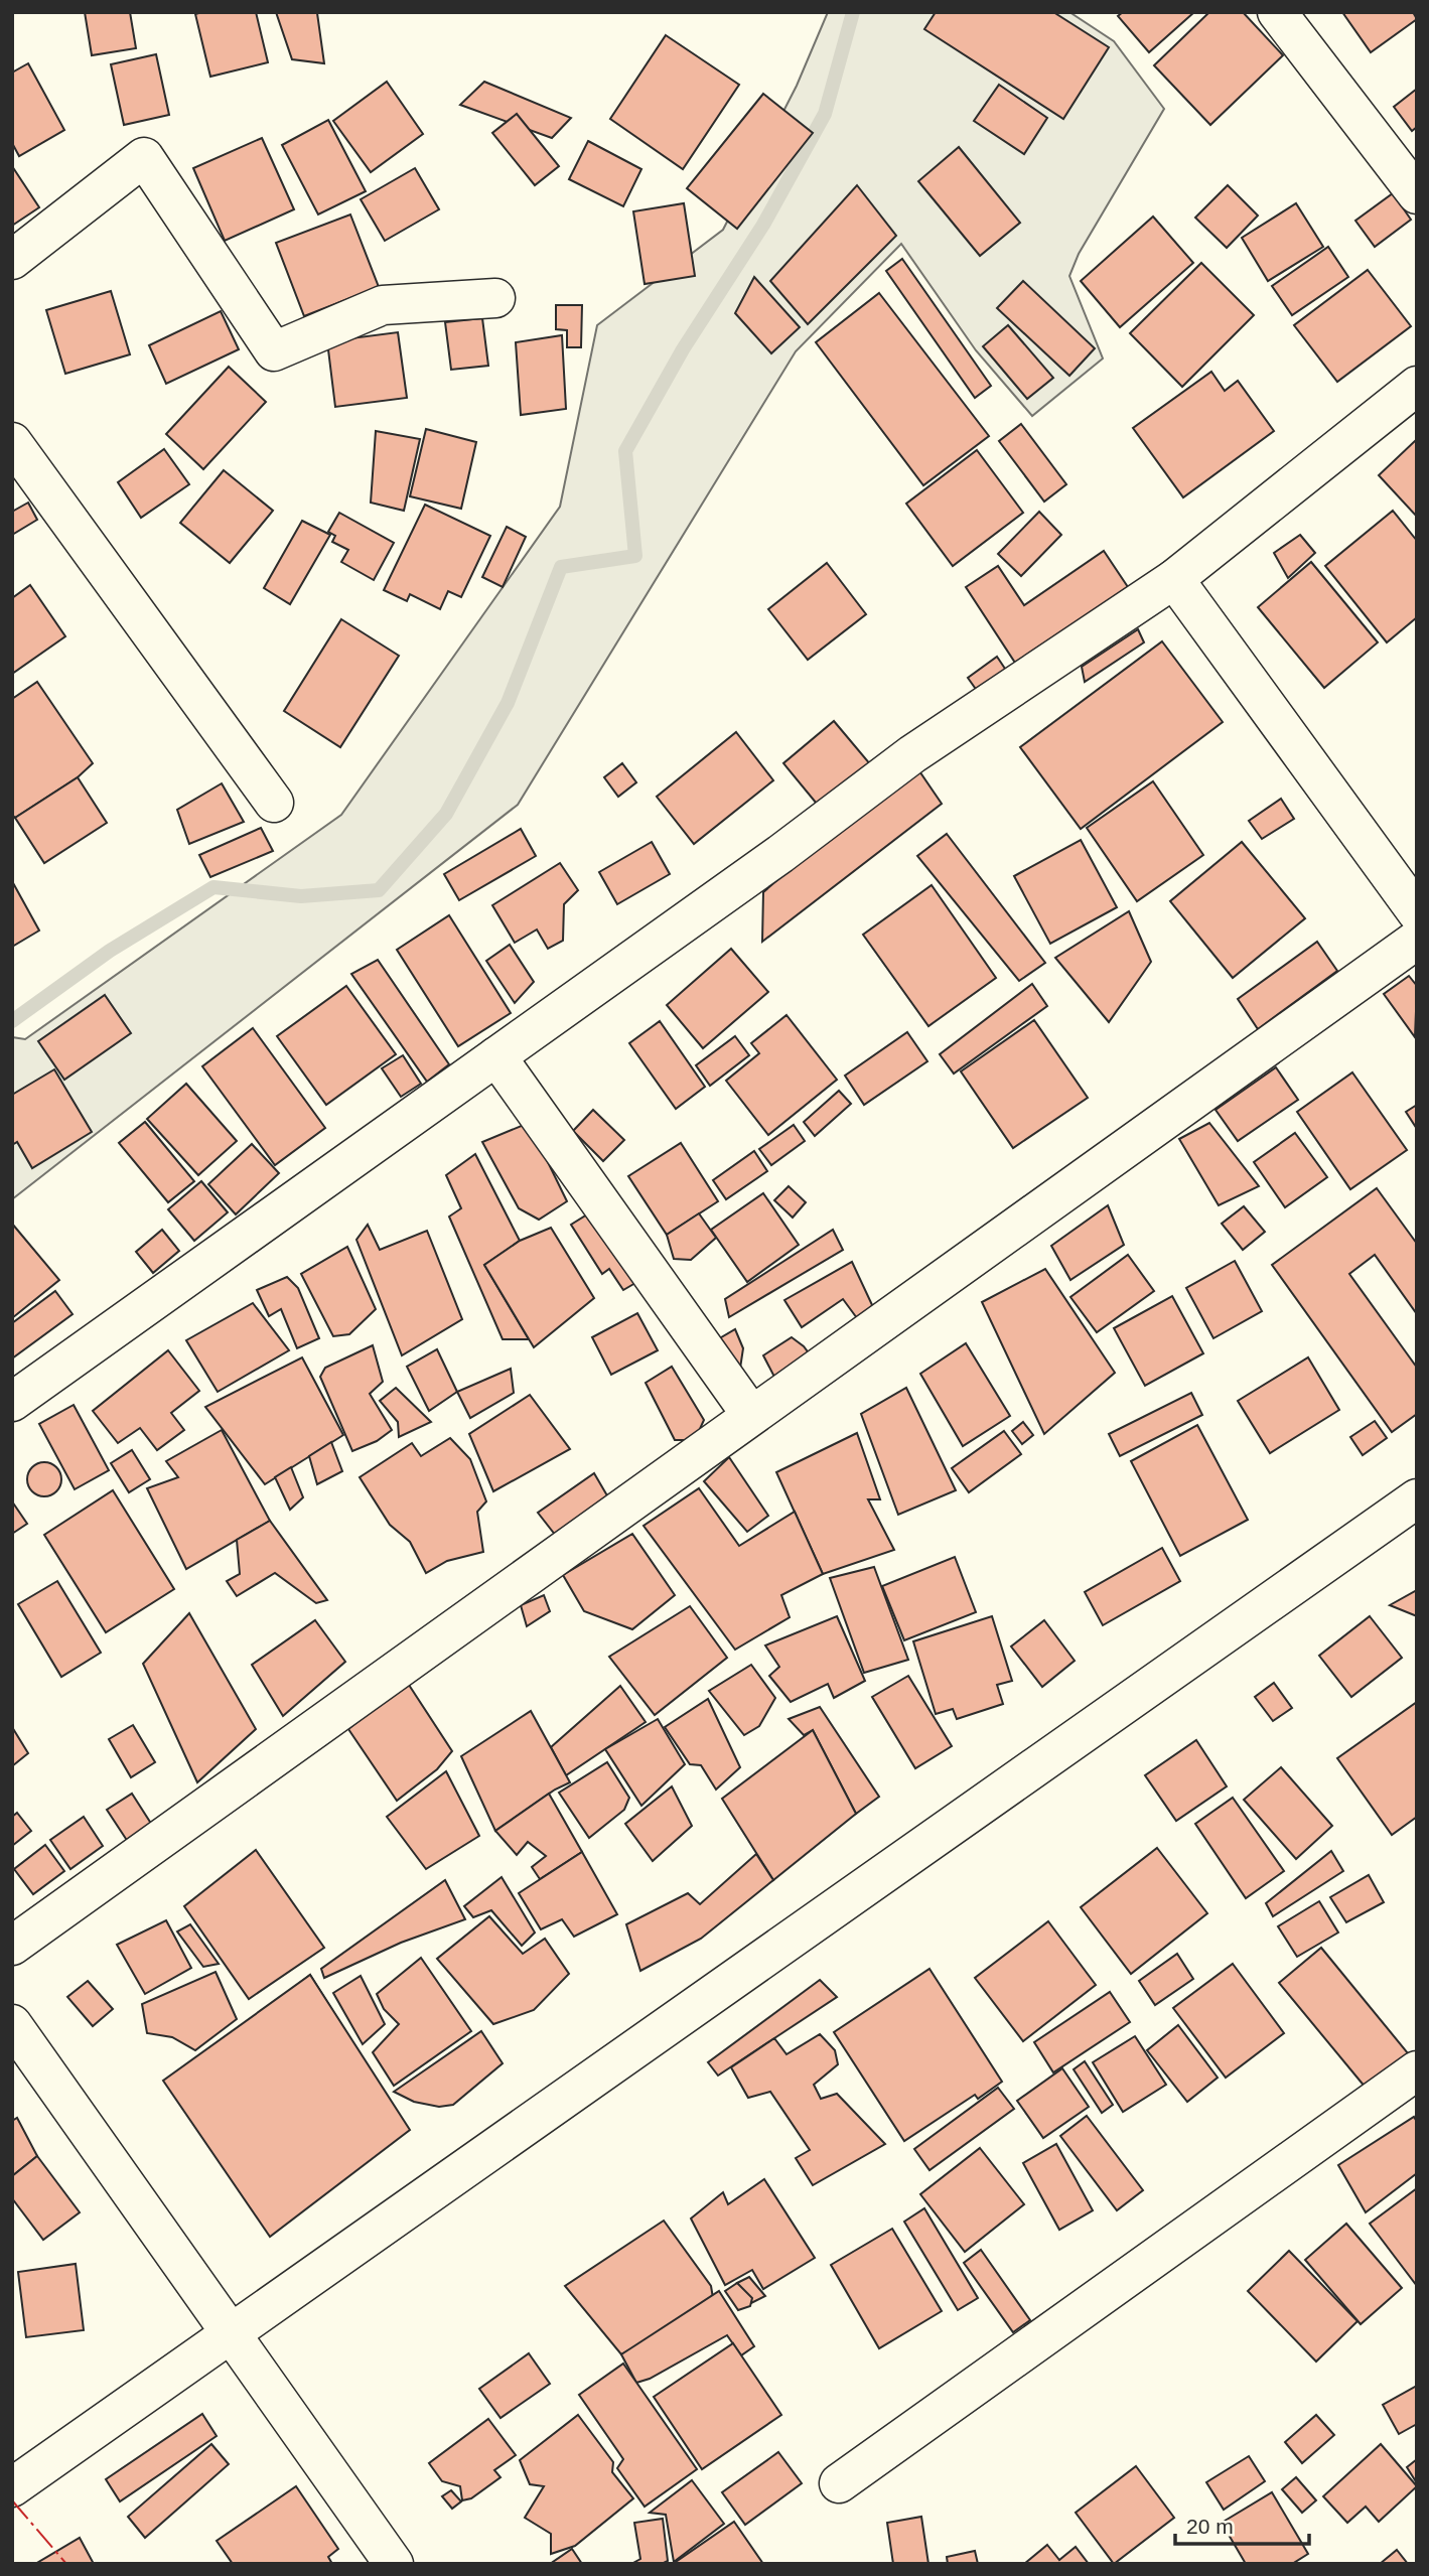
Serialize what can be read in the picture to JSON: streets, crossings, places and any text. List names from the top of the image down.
{
  "scale_bar": "20 m"
}
